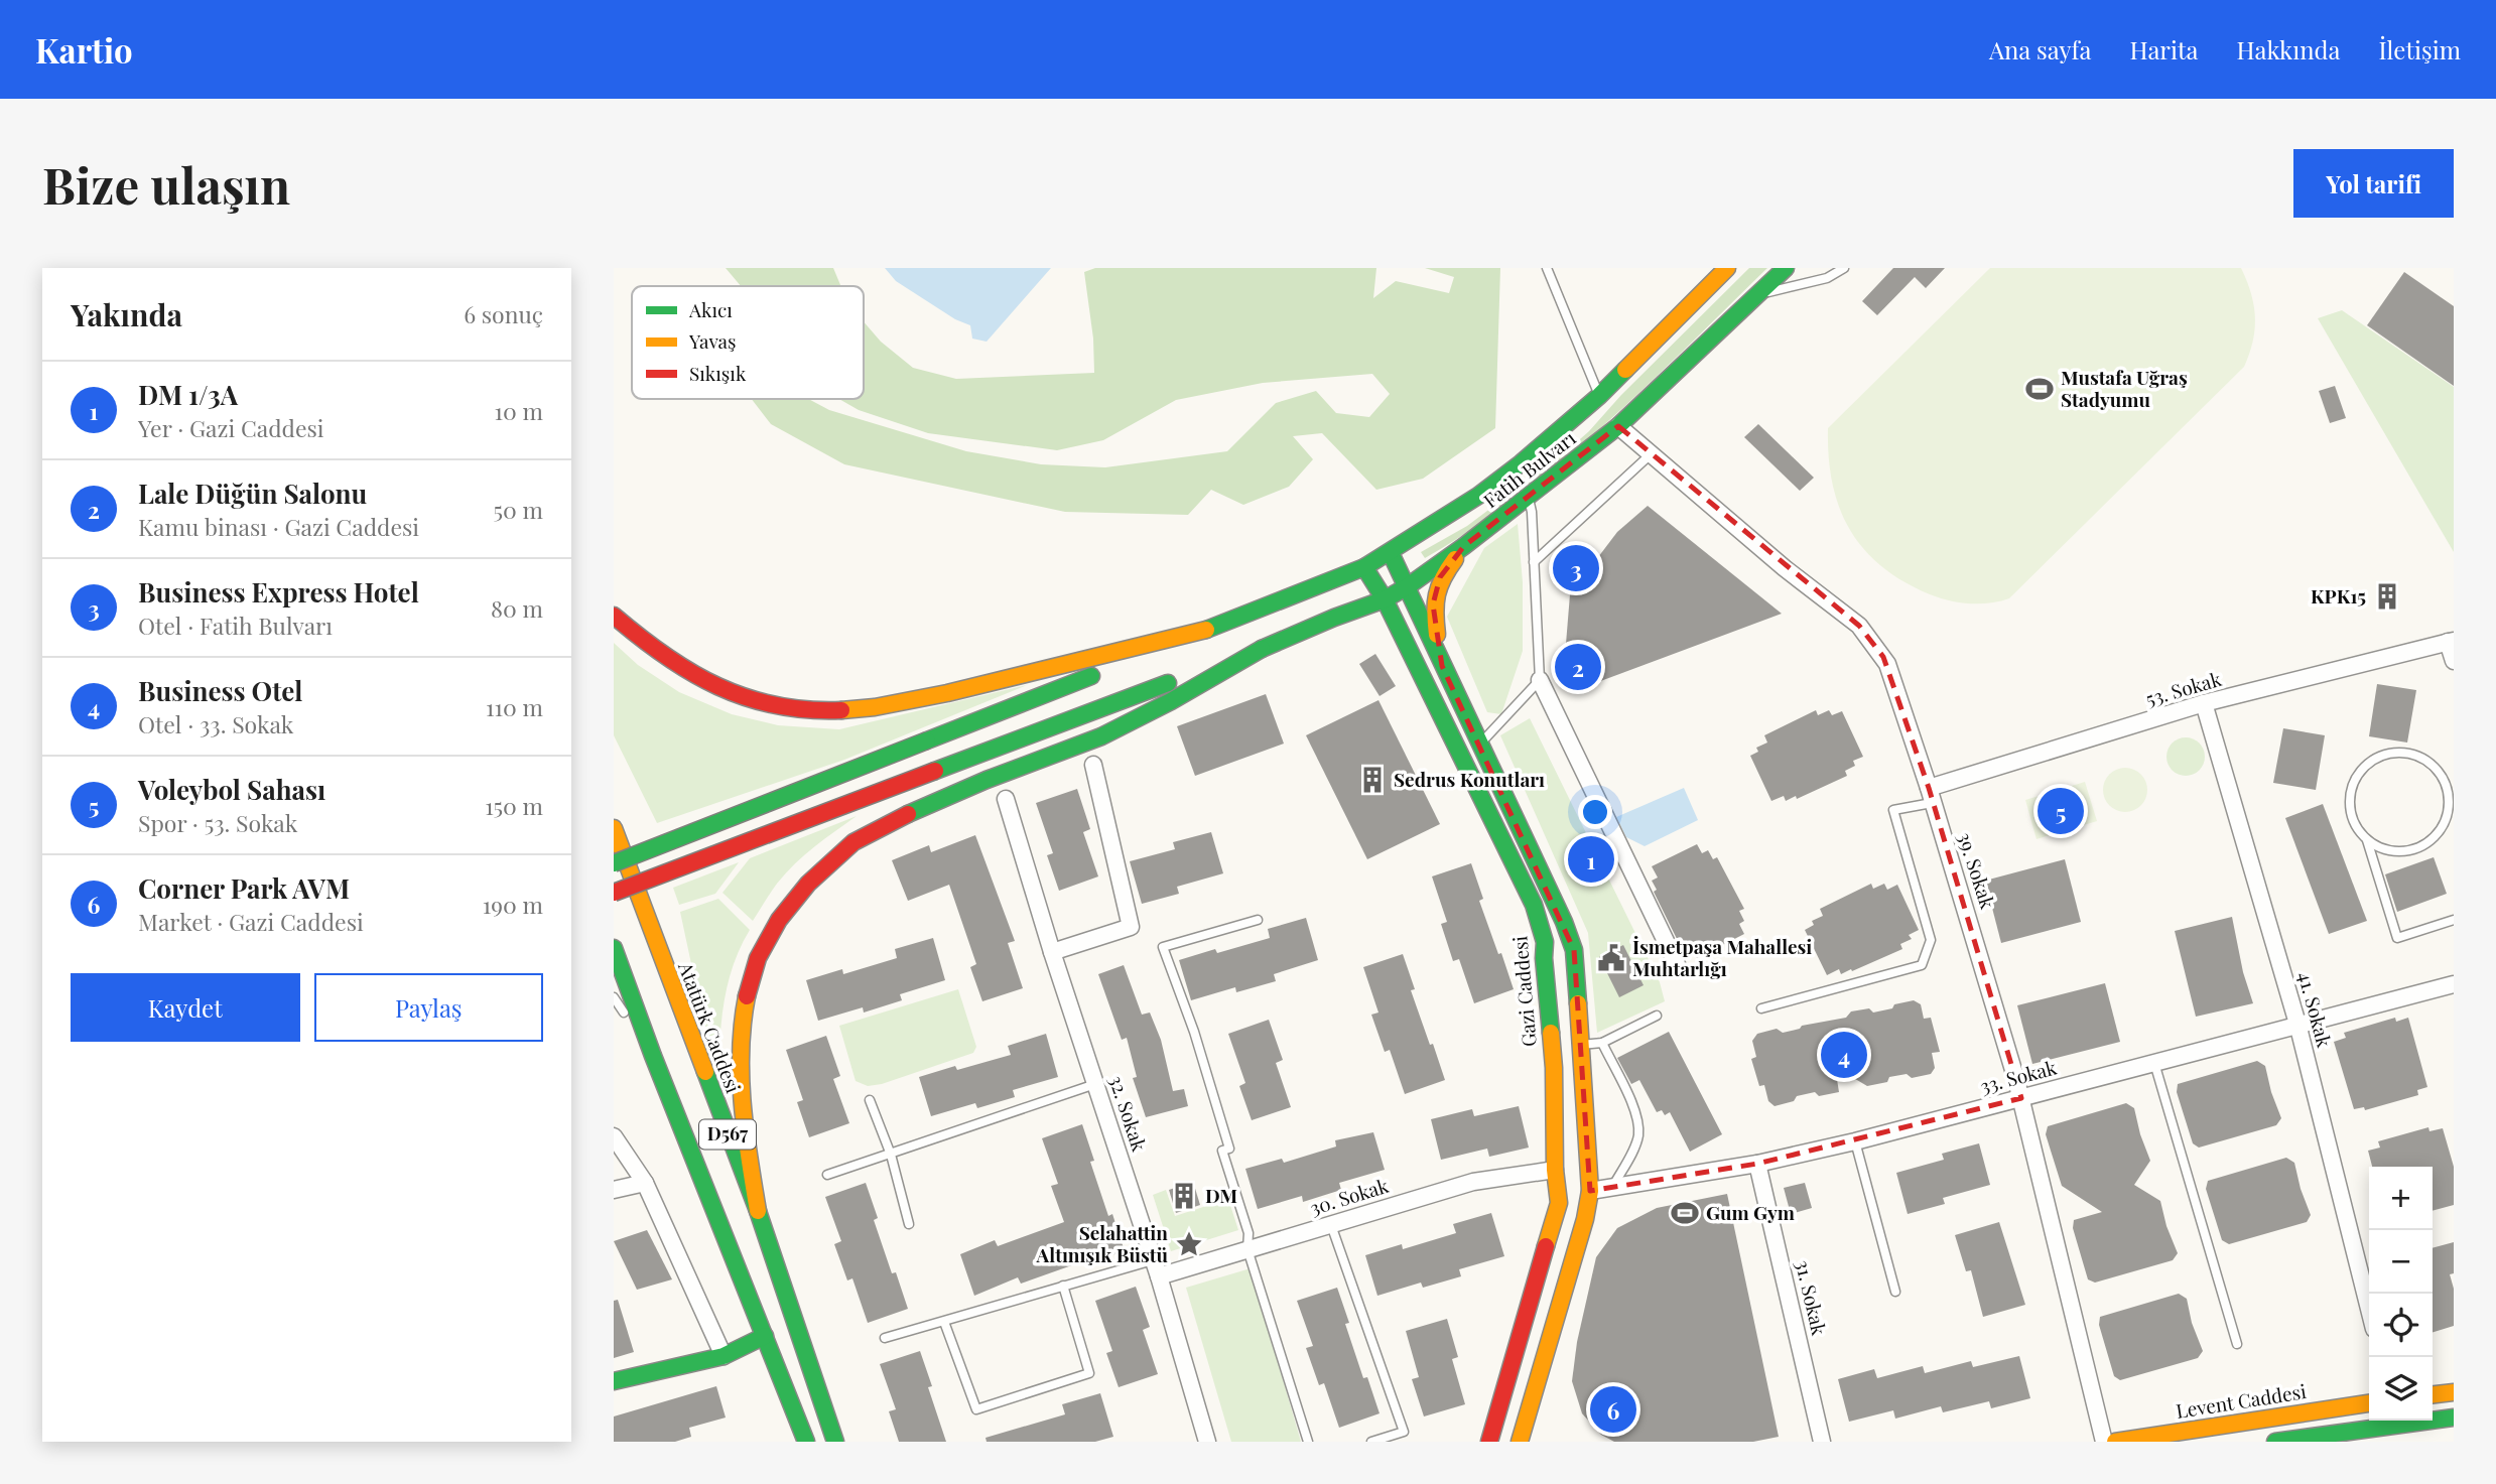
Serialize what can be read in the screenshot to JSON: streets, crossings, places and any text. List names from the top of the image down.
{
  "streets": {
    "main road": [
      "Fatih Bulvarı",
      "Gazi Caddesi",
      "Atatürk Caddesi",
      "D567",
      "Levent Caddesi"
    ],
    "street": [
      "53. Sokak",
      "39. Sokak",
      "41. Sokak",
      "33. Sokak",
      "32. Sokak",
      "30. Sokak",
      "31. Sokak"
    ]
  },
  "crossings": [
    ["Fatih Bulvarı", "39. Sokak"],
    ["Fatih Bulvarı", "Gazi Caddesi"],
    ["53. Sokak", "39. Sokak"],
    ["53. Sokak", "41. Sokak"],
    ["39. Sokak", "33. Sokak"],
    ["Gazi Caddesi", "30. Sokak"],
    ["41. Sokak", "33. Sokak"],
    ["33. Sokak", "31. Sokak"],
    ["32. Sokak", "30. Sokak"]
  ],
  "places": {
    "sports": ["Mustafa Uğraş Stadyumu", "Gum Gym"],
    "building": ["KPK15", "Sedrus Konutları", "DM"],
    "public building": ["İsmetpaşa Mahallesi Muhtarlığı"],
    "place": ["Selahattin Altınışık Büstü"]
  },
  "legend": ["Akıcı", "Yavaş", "Sıkışık"],
  "page": {
    "header": "Kartio",
    "nav": [
      "Ana sayfa",
      "Harita",
      "Hakkında",
      "İletişim"
    ],
    "buttons": [
      "Yol tarifi",
      ["Kaydet", "Paylaş"]
    ],
    "title": "Bize ulaşın",
    "heading": ["Yakında", "6 sonuç"],
    "list": [
      {
        "mark": "1",
        "name": "DM 1/3A",
        "note": "Yer · Gazi Caddesi",
        "value": "10 m"
      },
      {
        "mark": "2",
        "name": "Lale Düğün Salonu",
        "note": "Kamu binası · Gazi Caddesi",
        "value": "50 m"
      },
      {
        "mark": "3",
        "name": "Business Express Hotel",
        "note": "Otel · Fatih Bulvarı",
        "value": "80 m"
      },
      {
        "mark": "4",
        "name": "Business Otel",
        "note": "Otel · 33. Sokak",
        "value": "110 m"
      },
      {
        "mark": "5",
        "name": "Voleybol Sahası",
        "note": "Spor · 53. Sokak",
        "value": "150 m"
      },
      {
        "mark": "6",
        "name": "Corner Park AVM",
        "note": "Market · Gazi Caddesi",
        "value": "190 m"
      }
    ],
    "pins": [
      "3",
      "2",
      "5",
      "1",
      "4",
      "6"
    ],
    "map_buttons": ["+", "−"]
  }
}
